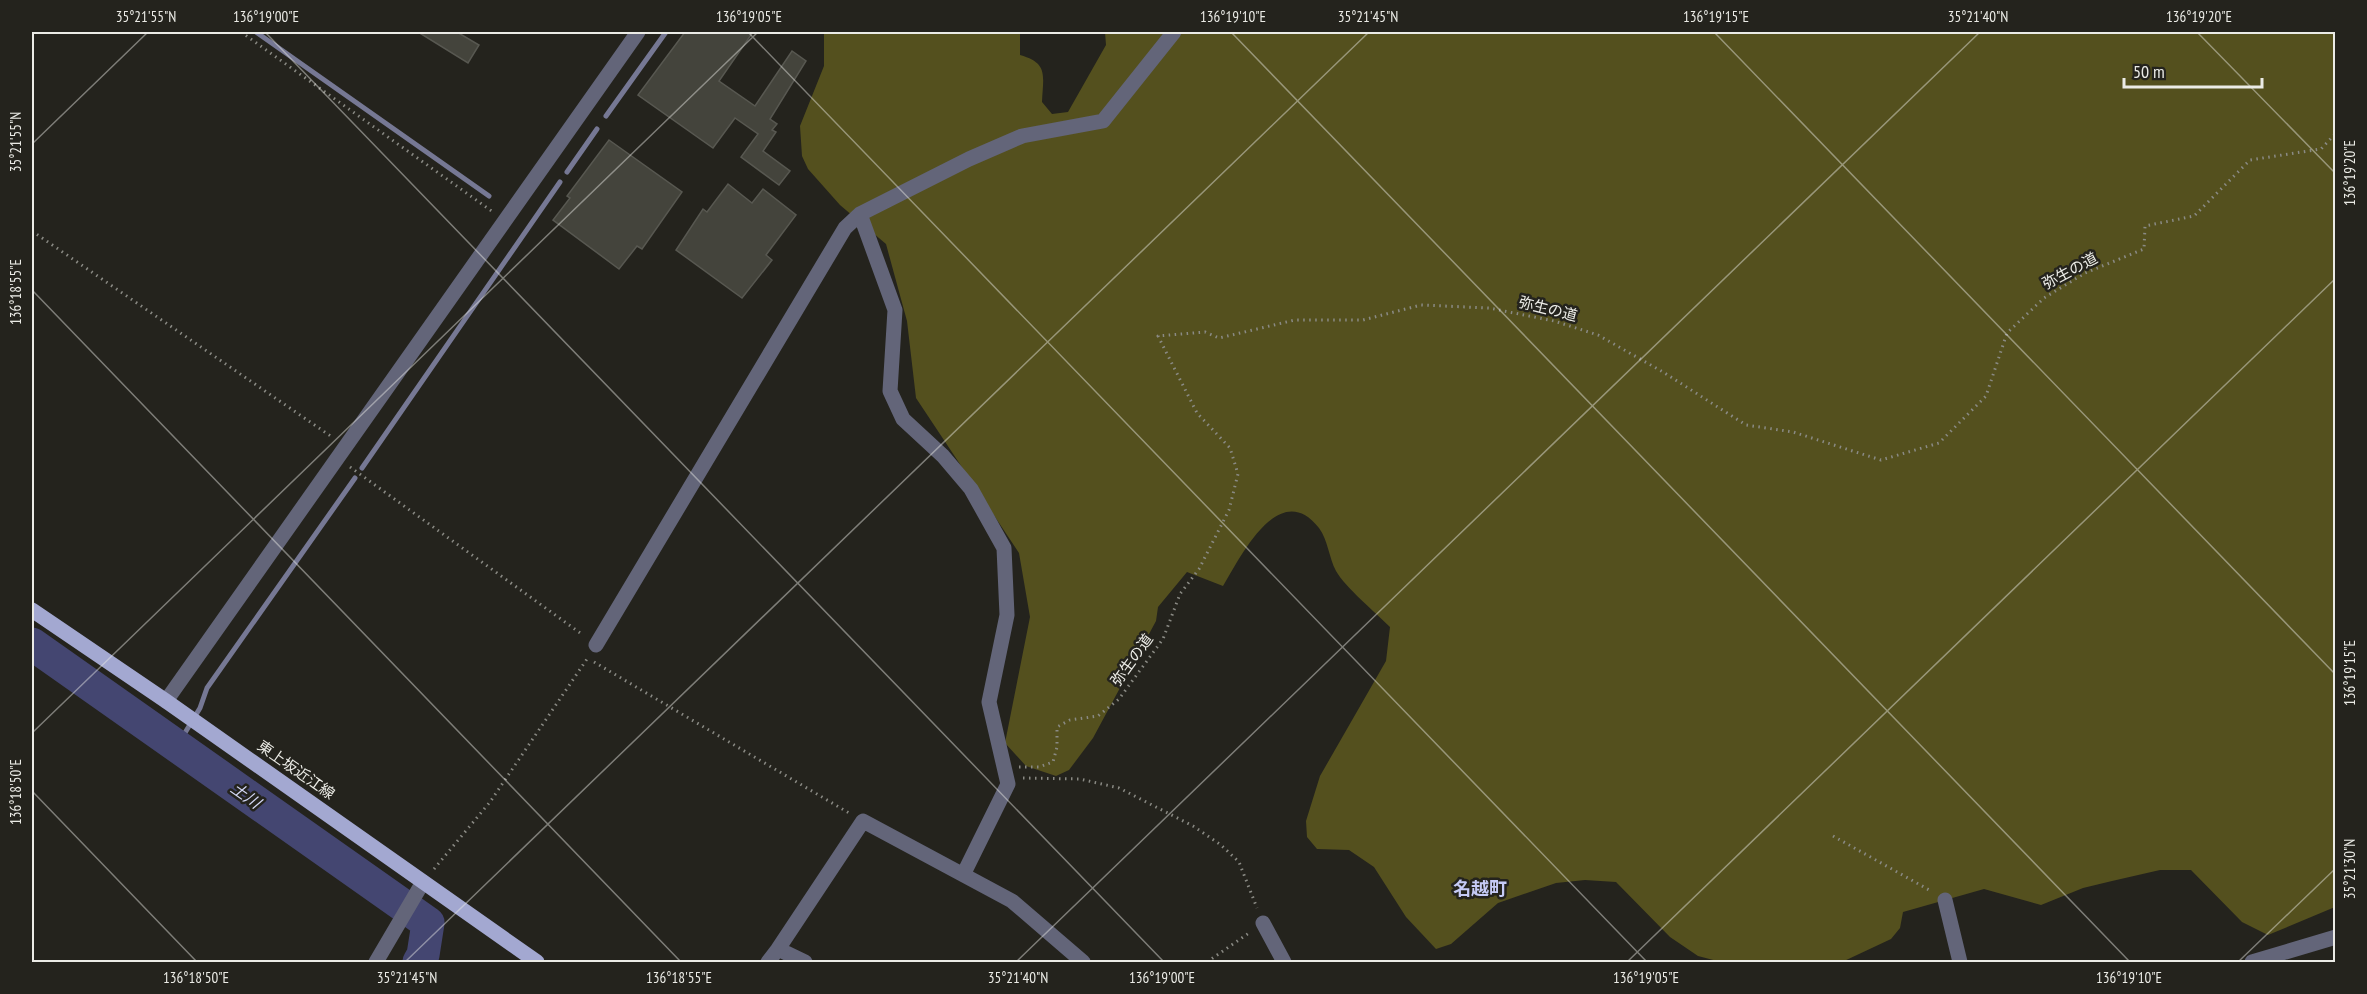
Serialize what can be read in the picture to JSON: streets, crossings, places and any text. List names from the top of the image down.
{
  "streets": {
    "main road": ["東上坂近江線"],
    "path": ["弥生の道"]
  },
  "districts": ["名越町"],
  "water": ["土川"],
  "scale_bar": "50 m",
  "coordinates": [
    "35°21'55\"N",
    "136°19'00\"E",
    "136°19'05\"E",
    "136°19'10\"E",
    "35°21'45\"N",
    "136°19'15\"E",
    "35°21'40\"N",
    "136°19'20\"E",
    "136°18'55\"E",
    "136°18'50\"E",
    "35°21'30\"N"
  ]
}
